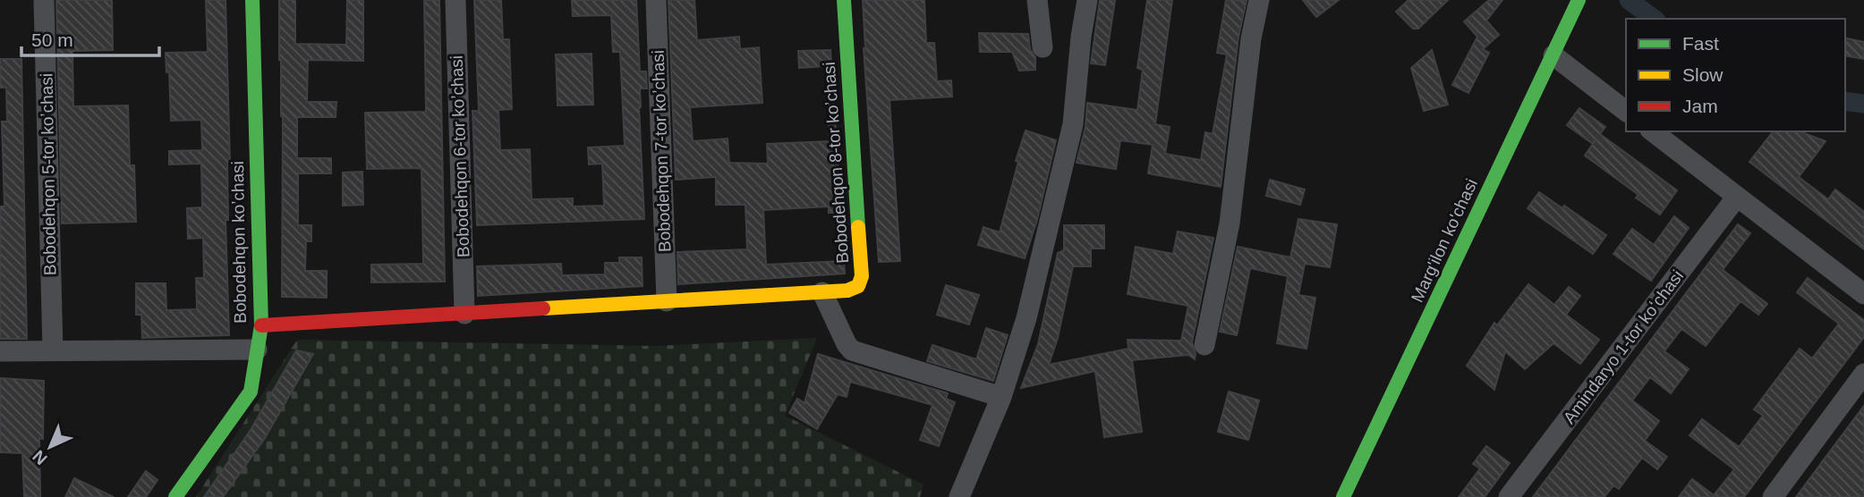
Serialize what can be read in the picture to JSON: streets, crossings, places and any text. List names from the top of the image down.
{
  "streets": {
    "street": [
      "Bobodehqon 7-tor koʼchasi",
      "Bobodehqon 6-tor koʼchasi",
      "Bobodehqon 8-tor koʼchasi",
      "Bobodehqon 5-tor koʼchasi",
      "Marg'ilon ko'chasi",
      "Bobodehqon koʼchasi",
      "Amindaryo 1-tor koʻchasi"
    ]
  },
  "crossings": [
    ["Bobodehqon 7-tor koʼchasi", "Bobodehqon 8-tor koʼchasi"],
    ["Bobodehqon 6-tor koʼchasi", "Bobodehqon 8-tor koʼchasi"],
    ["Bobodehqon 8-tor koʼchasi", "Bobodehqon koʼchasi"]
  ],
  "legend": ["Fast", "Slow", "Jam"],
  "scale_bar": "50 m",
  "north": "bottom left"
}
